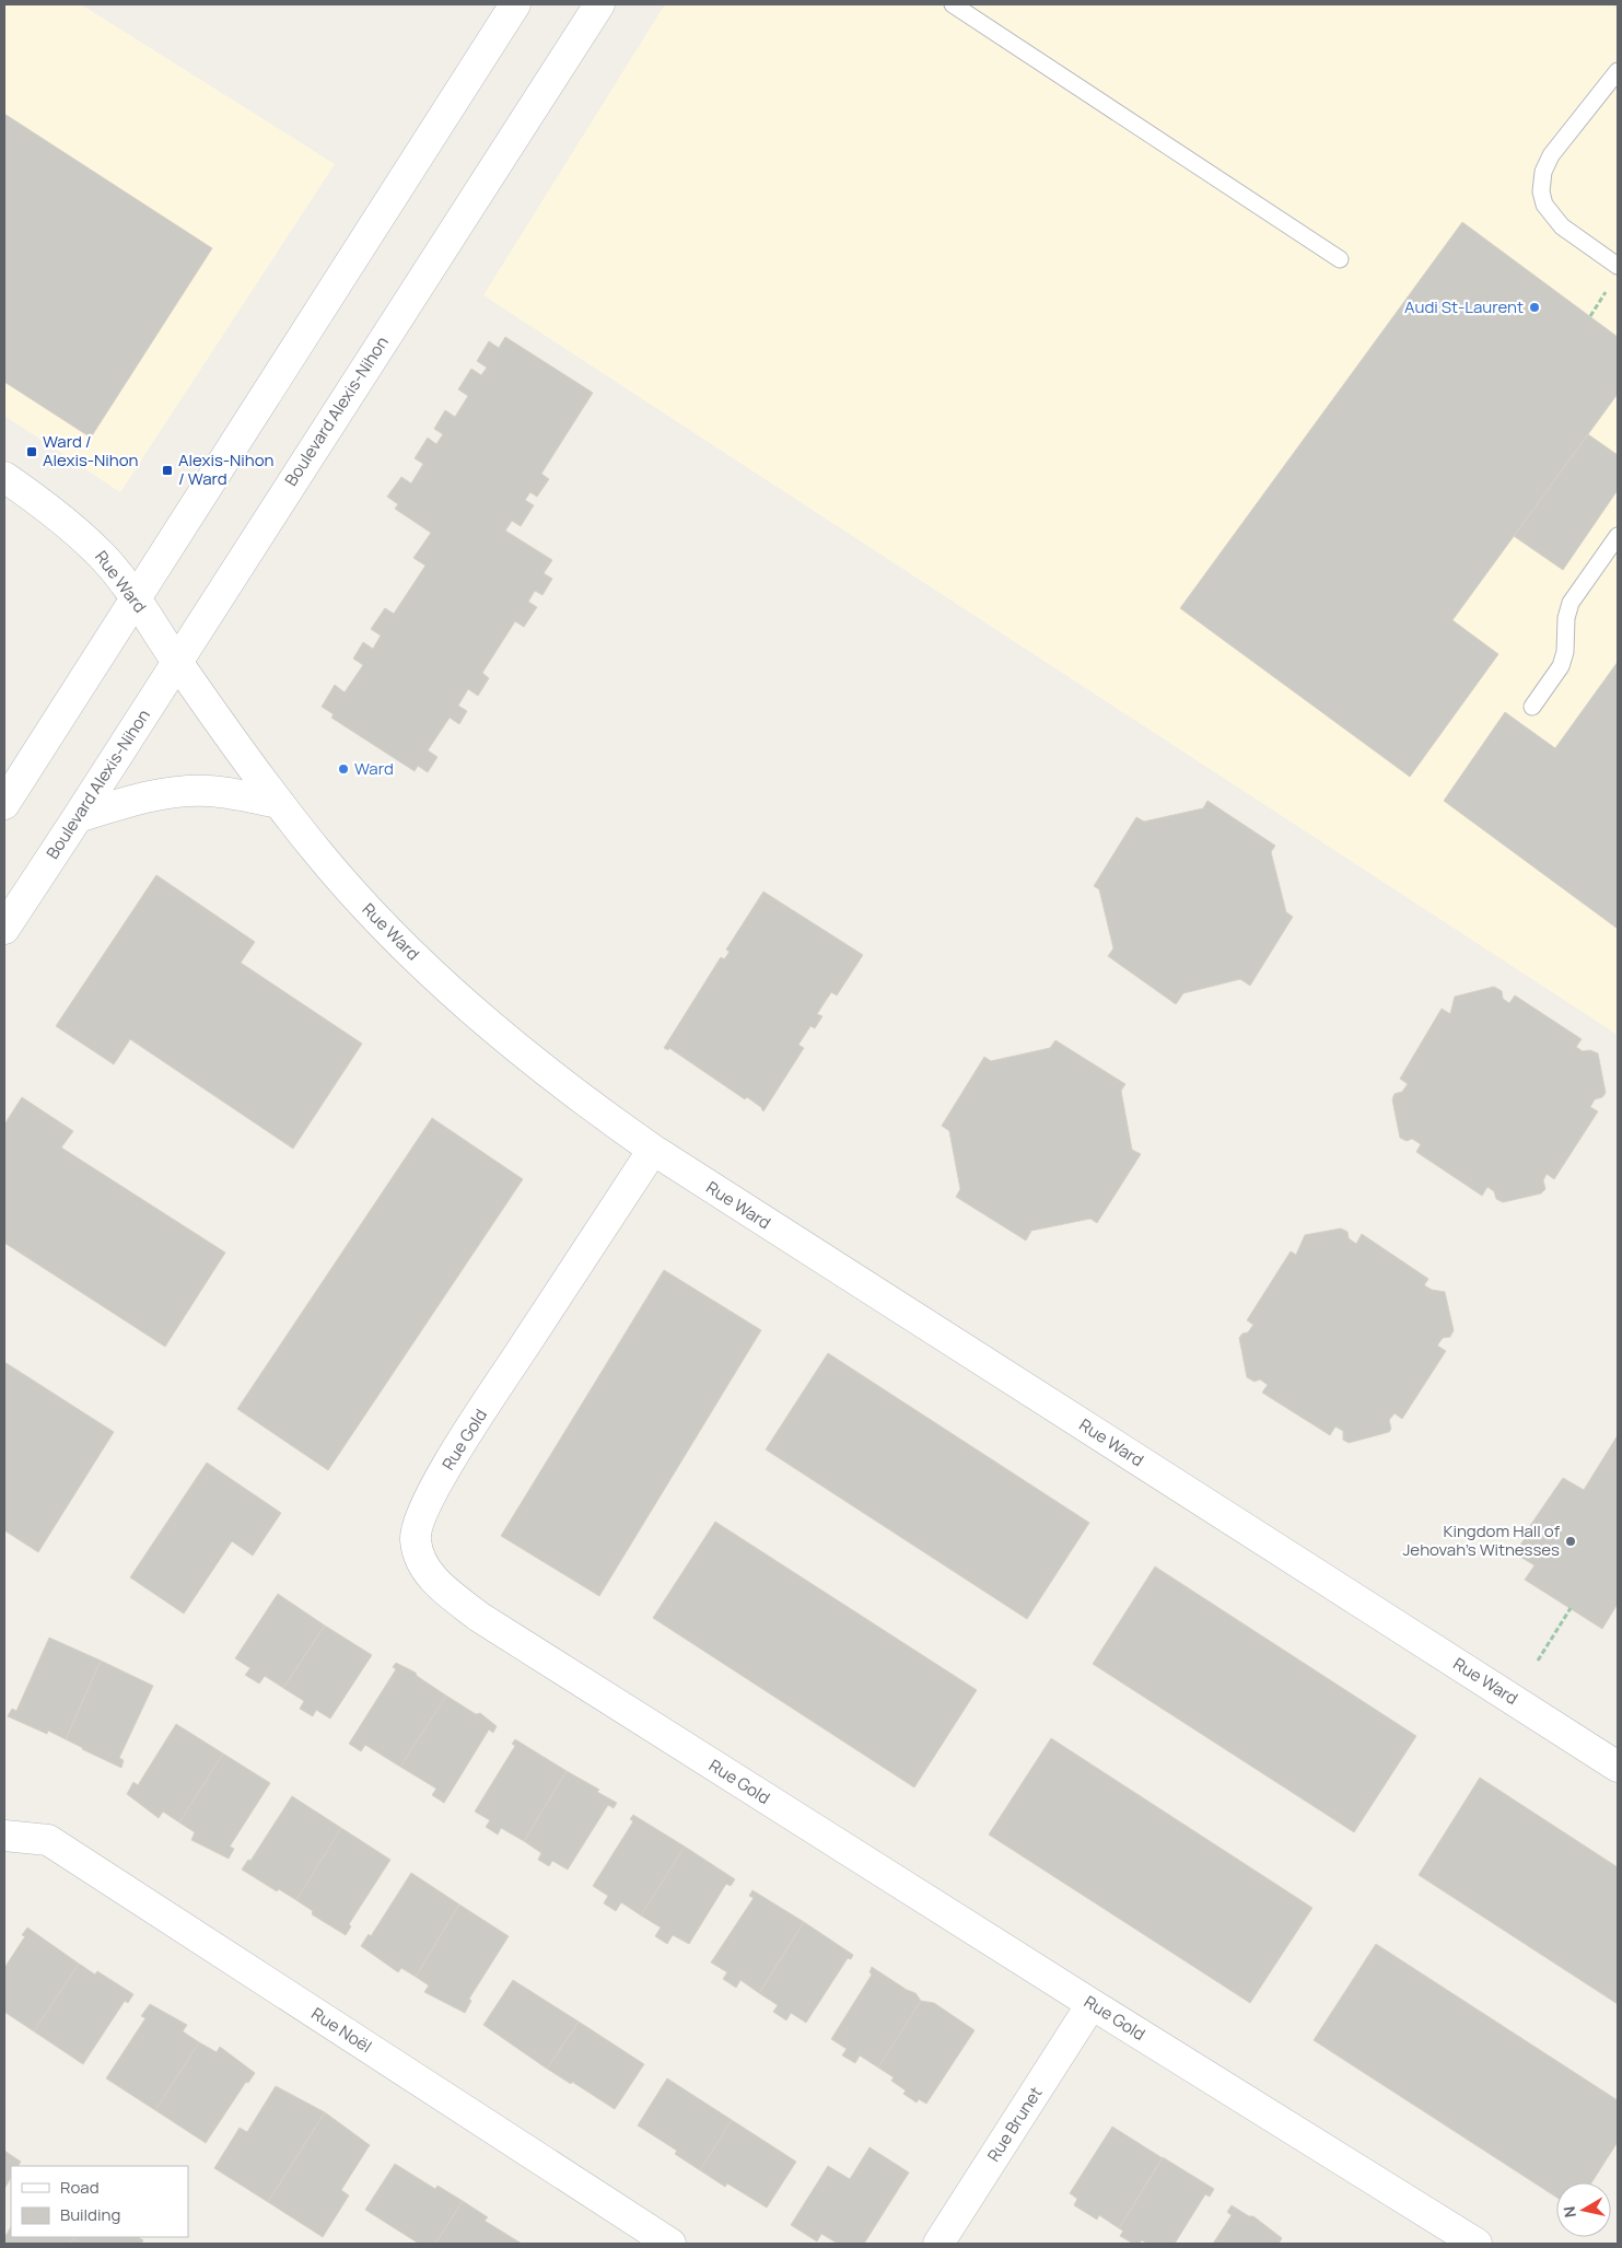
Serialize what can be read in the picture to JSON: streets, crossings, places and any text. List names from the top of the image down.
{
  "streets": {
    "street": [
      "Boulevard Alexis-Nihon",
      "Rue Ward",
      "Rue Gold",
      "Rue Noël",
      "Rue Brunet"
    ]
  },
  "crossings": [
    ["Boulevard Alexis-Nihon", "Rue Ward"],
    ["Rue Ward", "Rue Gold"],
    ["Rue Gold", "Rue Brunet"]
  ],
  "places": {
    "other": ["Audi St-Laurent", "Ward", "Kingdom Hall of Jehovah's Witnesses"],
    "transit": ["Ward / Alexis-Nihon", "Alexis-Nihon / Ward"]
  },
  "legend": ["Road", "Building"],
  "north": "left"
}
